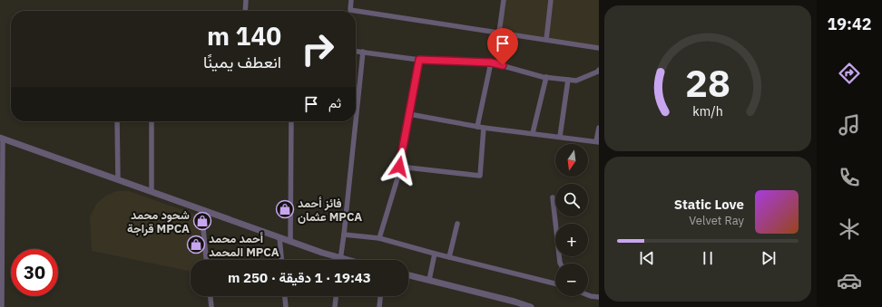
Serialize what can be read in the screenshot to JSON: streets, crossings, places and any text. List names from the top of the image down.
{
  "places": {
    "shop": ["فائز أحمد عثمان MPCA", "شحود محمد قراجة MPCA", "أحمد محمد المحمد MPCA"]
  },
  "north": "bottom",
  "page": {
    "tabs": "19:42",
    "turn": ["140 m", "انعطف يمينًا"],
    "then": "ثم",
    "map_buttons": ["+", "−"],
    "song": ["Static Love", "Velvet Ray"],
    "limit": "30",
    "trip": "19:43 · 1 دقيقة · 250 m",
    "gauge": ["28", "km/h"]
  }
}
